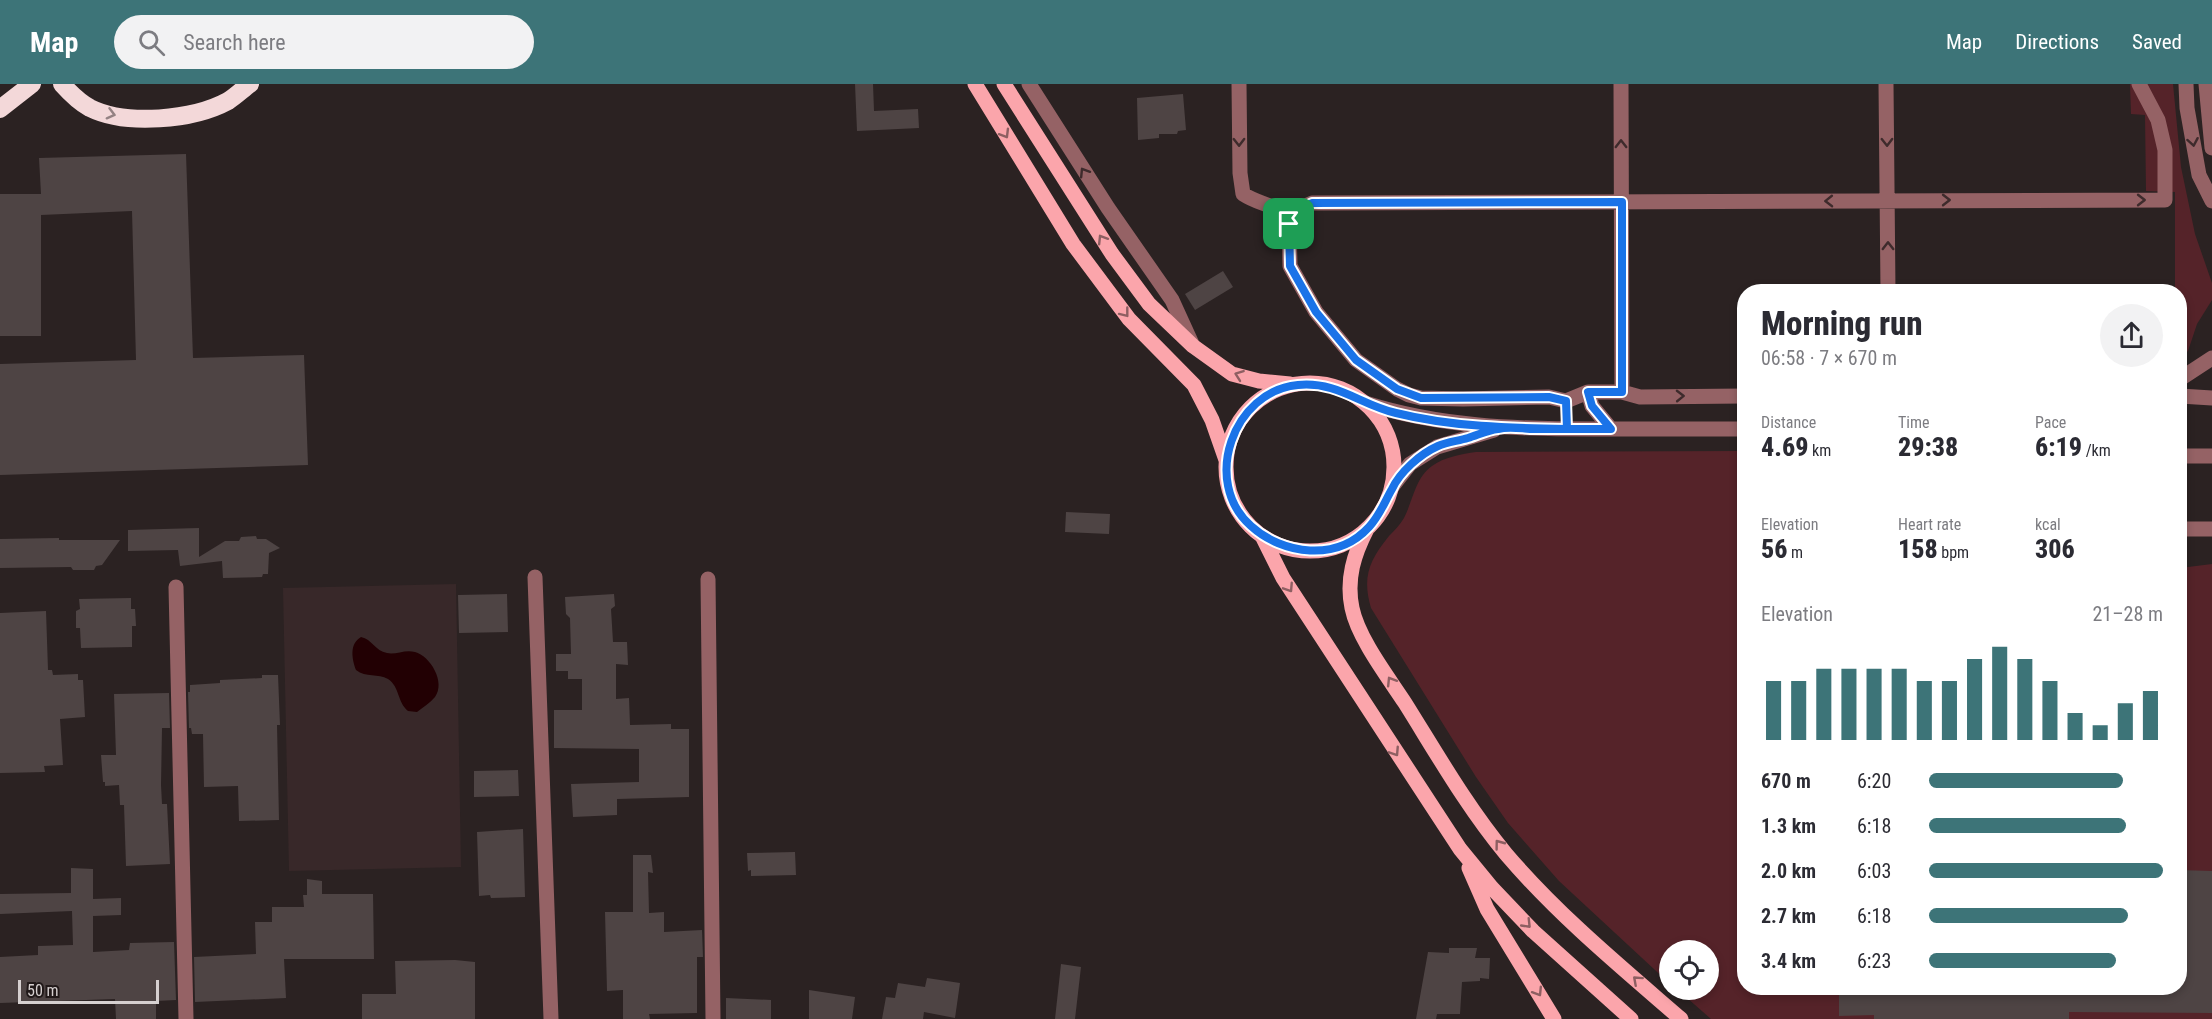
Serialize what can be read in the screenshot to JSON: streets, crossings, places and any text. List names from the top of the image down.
{
  "scale_bar": "50 m",
  "page": {
    "header": "Map",
    "search": "Search here",
    "nav": ["Map", "Directions", "Saved"],
    "heading": ["Morning run", "06:58 · 7 × 670 m"],
    "stats": [
      ["Distance", "4.69 km"],
      ["Time", "29:38"],
      ["Pace", "6:19 /km"],
      ["Elevation", "56 m"],
      ["Heart rate", "158 bpm"],
      ["kcal", "306"]
    ],
    "chart": ["Elevation", "21–28 m"],
    "list": [
      {
        "name": "670 m",
        "note": "6:20"
      },
      {
        "name": "1.3 km",
        "note": "6:18"
      },
      {
        "name": "2.0 km",
        "note": "6:03"
      },
      {
        "name": "2.7 km",
        "note": "6:18"
      },
      {
        "name": "3.4 km",
        "note": "6:23"
      }
    ],
    "scale": "50 m"
  }
}
